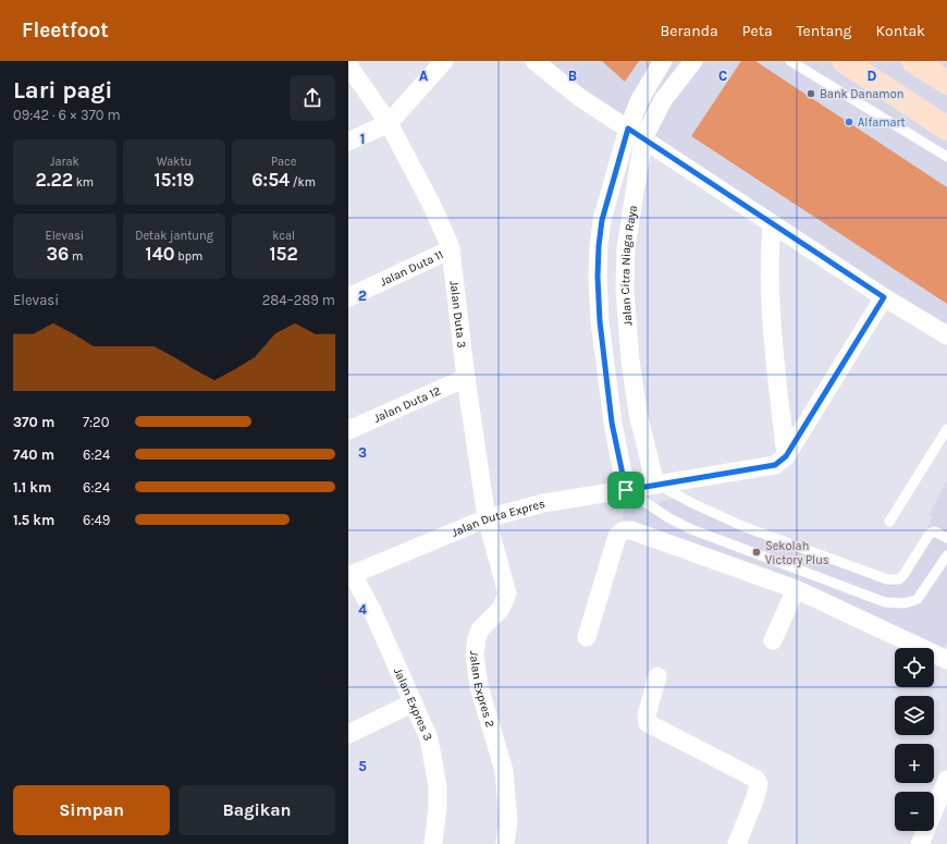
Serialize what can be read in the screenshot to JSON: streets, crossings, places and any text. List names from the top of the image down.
{
  "streets": {
    "street": [
      "Jalan Citra Niaga Raya",
      "Jalan Duta 11",
      "Jalan Duta 3",
      "Jalan Duta 12",
      "Jalan Duta Expres",
      "Jalan Expres 2",
      "Jalan Expres 3"
    ]
  },
  "crossings": [
    ["Jalan Citra Niaga Raya", "Jalan Duta Expres"],
    ["Jalan Duta 11", "Jalan Duta 3"],
    ["Jalan Duta 3", "Jalan Duta 12"],
    ["Jalan Duta 3", "Jalan Duta Expres"],
    ["Jalan Duta 3", "Jalan Expres 2"],
    ["Jalan Duta Expres", "Jalan Expres 2"],
    ["Jalan Duta Expres", "Jalan Expres 3"]
  ],
  "places": ["Bank Danamon", "Alfamart", "Sekolah Victory Plus"],
  "page": {
    "header": "Fleetfoot",
    "nav": [
      "Beranda",
      "Peta",
      "Tentang",
      "Kontak"
    ],
    "heading": ["Lari pagi", "09:42 · 6 × 370 m"],
    "stats": [
      ["Jarak", "2.22 km"],
      ["Waktu", "15:19"],
      ["Pace", "6:54 /km"],
      ["Elevasi", "36 m"],
      ["Detak jantung", "140 bpm"],
      ["kcal", "152"]
    ],
    "chart": ["Elevasi", "284–289 m"],
    "list": [
      {
        "name": "370 m",
        "note": "7:20"
      },
      {
        "name": "740 m",
        "note": "6:24"
      },
      {
        "name": "1.1 km",
        "note": "6:24"
      },
      {
        "name": "1.5 km",
        "note": "6:49"
      }
    ],
    "map_buttons": ["+", "−"],
    "buttons": ["Simpan", "Bagikan"]
  },
  "grid": {
    "columns": [
      "A",
      "B",
      "C",
      "D"
    ],
    "rows": [
      "1",
      "2",
      "3",
      "4",
      "5"
    ]
  }
}
